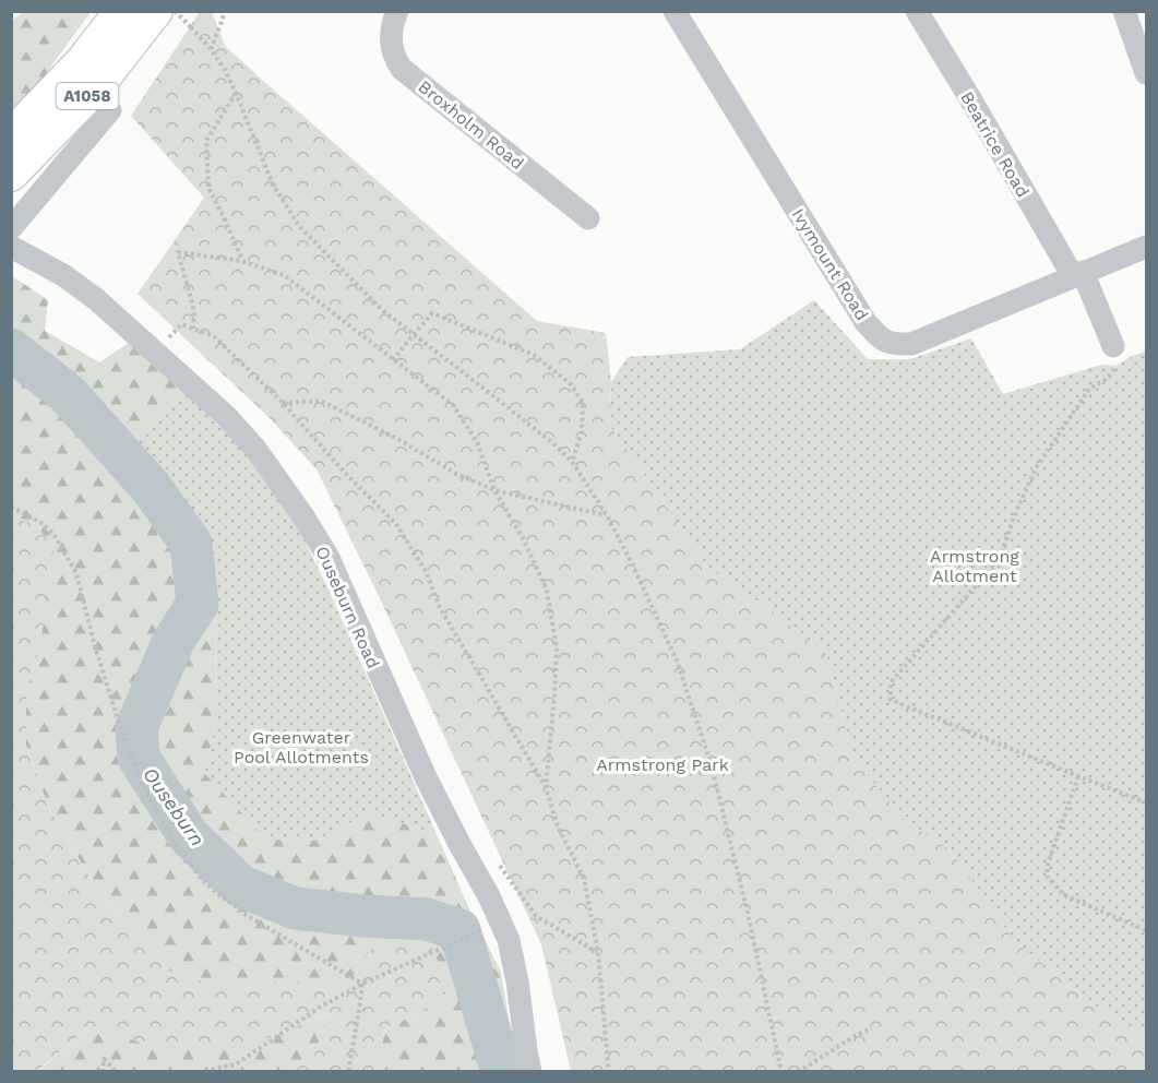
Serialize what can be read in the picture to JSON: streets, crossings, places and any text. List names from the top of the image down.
{
  "streets": {
    "highway": ["A1058"],
    "street": [
      "Broxholm Road",
      "Beatrice Road",
      "Ivymount Road",
      "Ouseburn Road"
    ]
  },
  "crossings": [
    ["Beatrice Road", "Ivymount Road"]
  ],
  "water": ["Ouseburn"],
  "parks": ["Armstrong Allotment", "Greenwater Pool Allotments", "Armstrong Park"]
}
